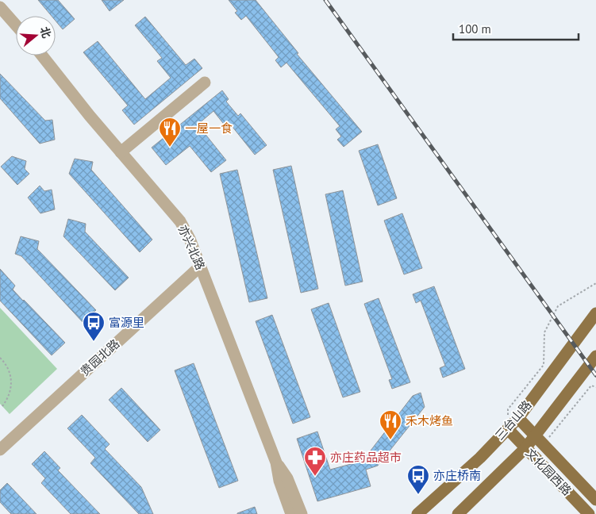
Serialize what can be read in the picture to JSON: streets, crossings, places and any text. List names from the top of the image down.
{
  "streets": {
    "main road": ["三台山路", "文化园西路"],
    "street": ["亦兴北路", "贵园北路"]
  },
  "crossings": [
    ["亦兴北路", "贵园北路"],
    ["三台山路", "文化园西路"]
  ],
  "places": {
    "restaurant": ["一屋一食", "禾木烤鱼"],
    "bus stop": ["富源里", "亦庄桥南"],
    "pharmacy": ["亦庄药品超市"]
  },
  "scale_bar": "100 m",
  "north": "right"
}
